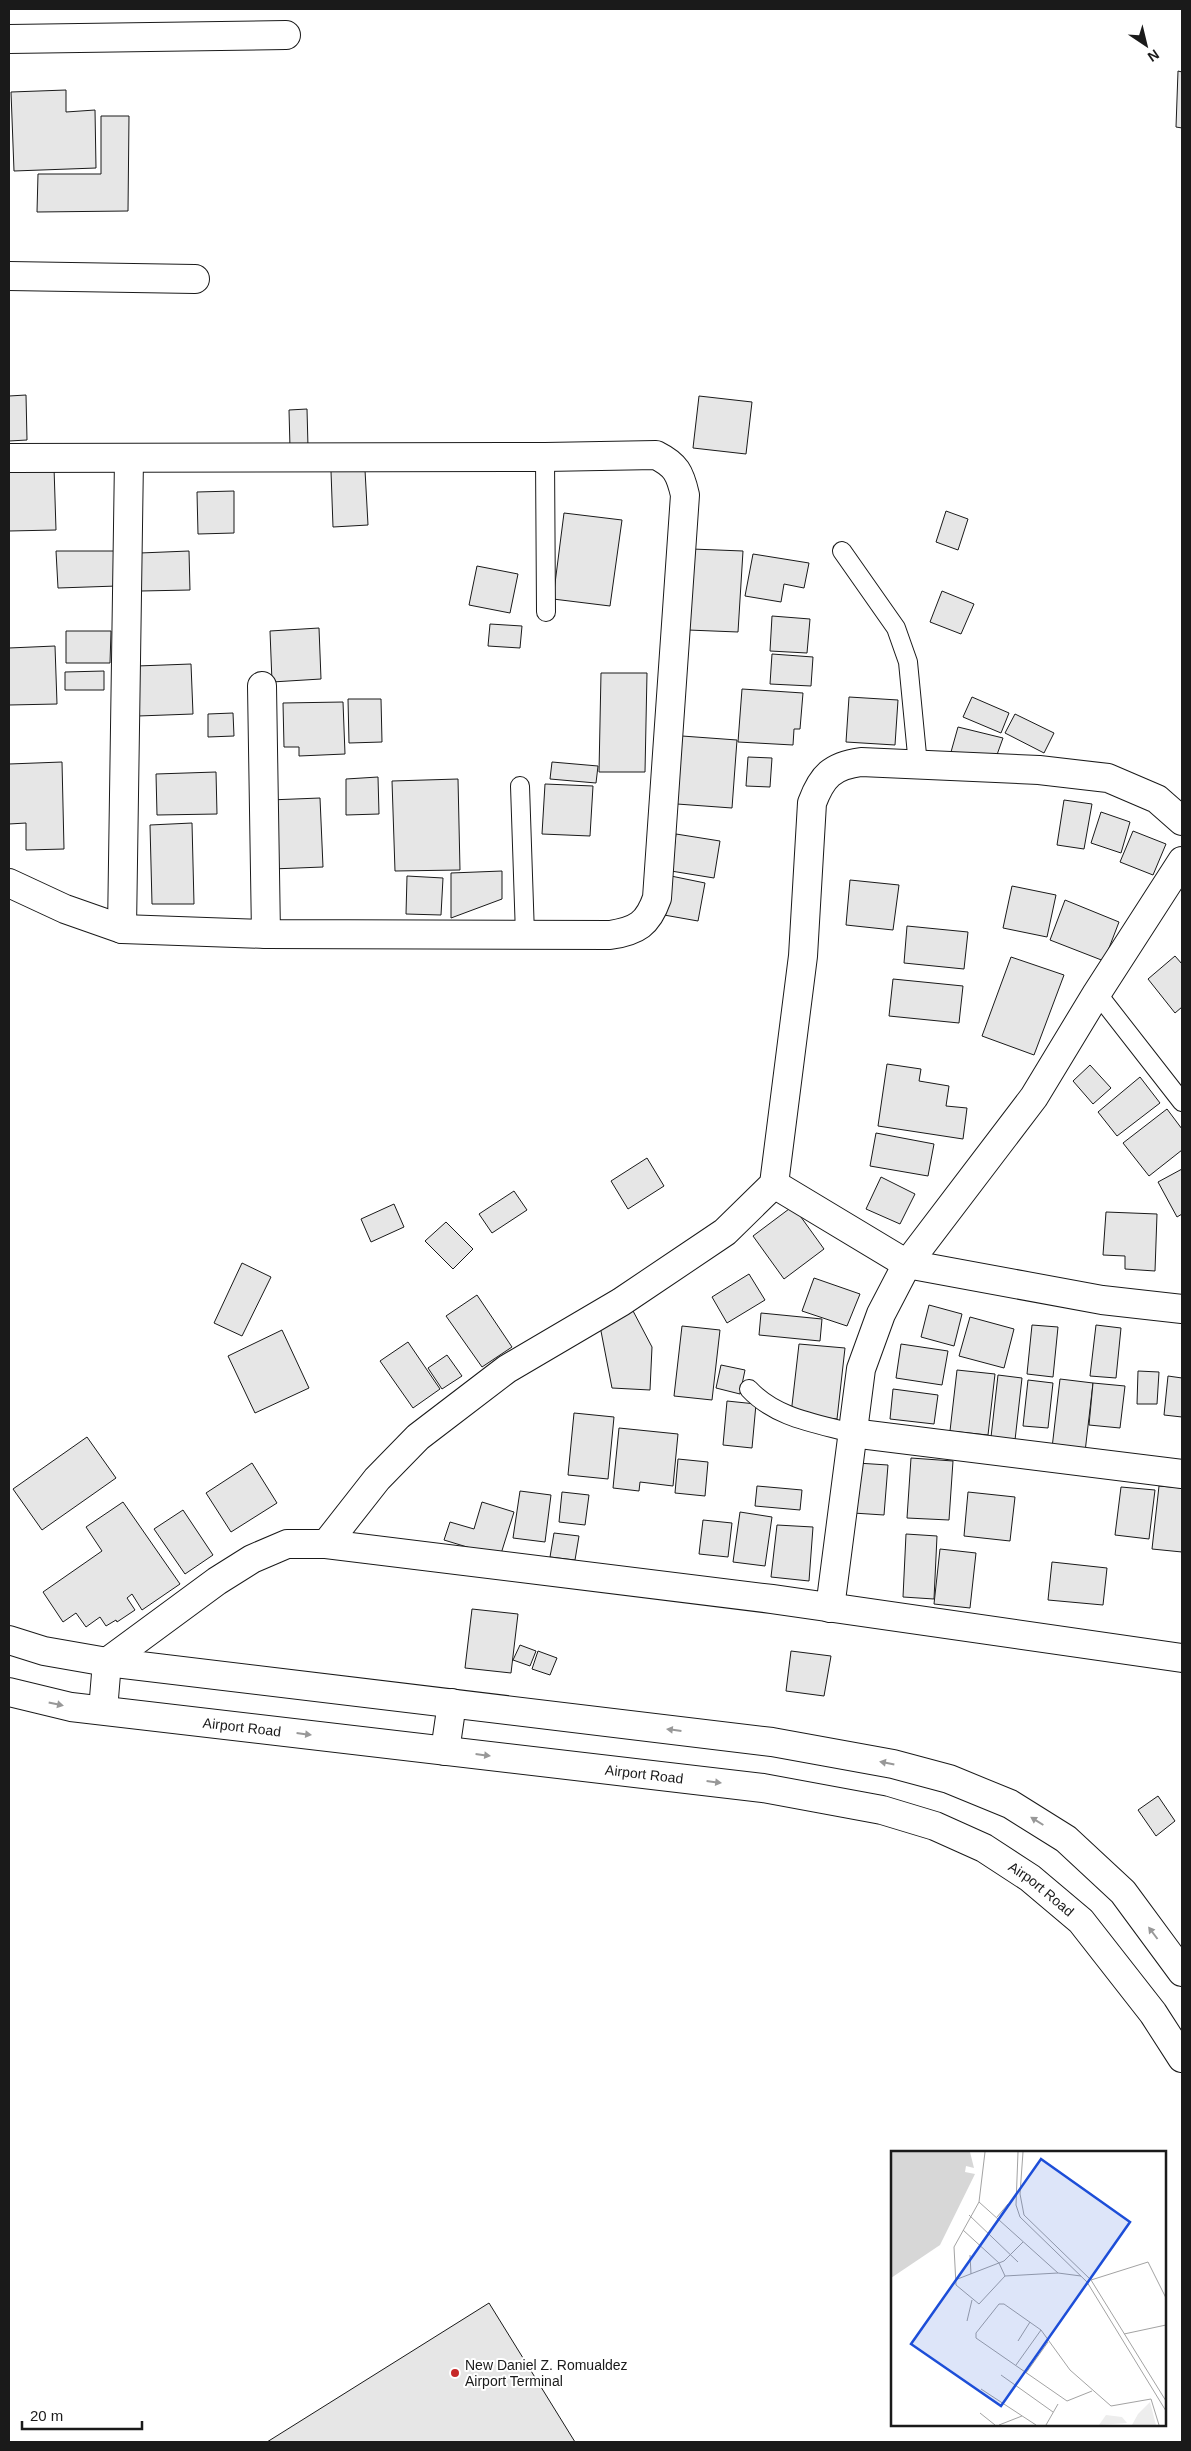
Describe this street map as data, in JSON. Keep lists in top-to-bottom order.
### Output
{
  "streets": {
    "street": ["Airport Road"]
  },
  "places": ["New Daniel Z. Romualdez Airport Terminal"],
  "scale_bar": "20 m",
  "north": "bottom right"
}
